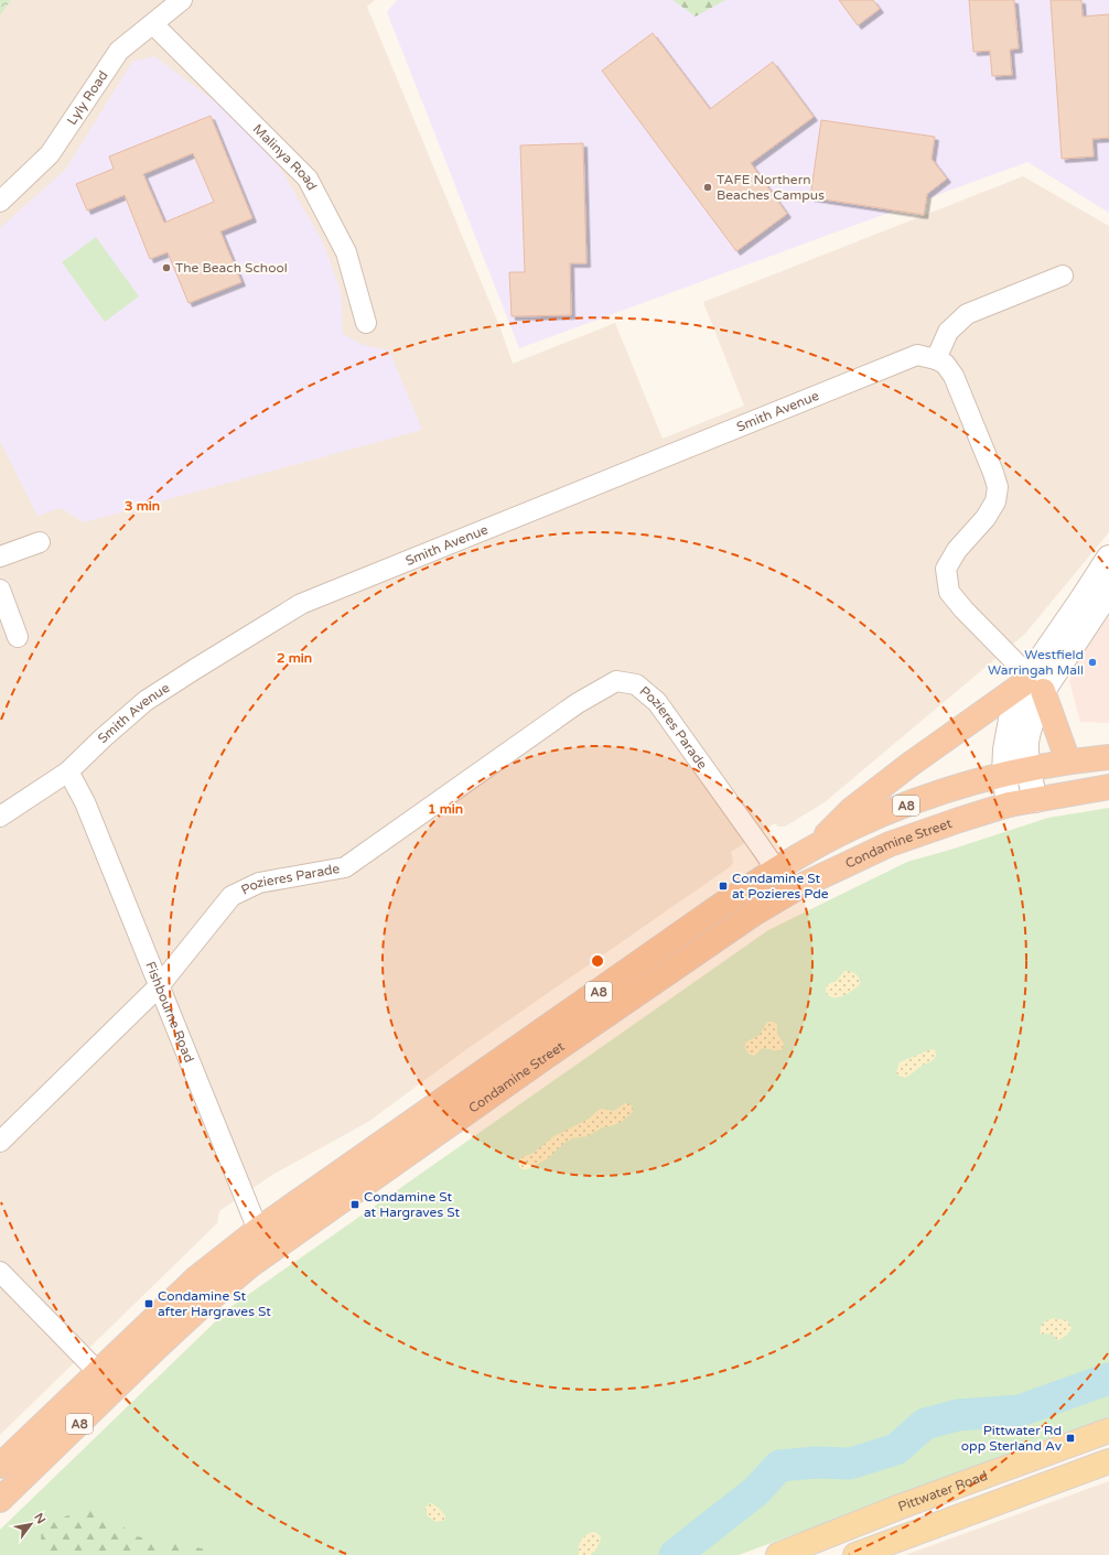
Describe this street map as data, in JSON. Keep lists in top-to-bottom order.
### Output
{
  "streets": {
    "highway": ["A8", "Condamine Street", "Fishbourne Road"],
    "main road": ["Pittwater Road"],
    "street": [
      "Lyly Road",
      "Malinya Road",
      "Smith Avenue",
      "Pozieres Parade"
    ]
  },
  "crossings": [
    ["Lyly Road", "Malinya Road"],
    ["Smith Avenue", "Fishbourne Road"],
    ["Pozieres Parade", "Condamine Street"],
    ["Pozieres Parade", "Fishbourne Road"],
    ["Condamine Street", "Fishbourne Road"]
  ],
  "places": {
    "other": ["TAFE Northern Beaches Campus", "The Beach School", "Westfield Warringah Mall"],
    "transit": [
      "Condamine St at Pozieres Pde",
      "Condamine St at Hargraves St",
      "Condamine St after Hargraves St",
      "Pittwater Rd opp Sterland Av"
    ]
  },
  "north": "top right",
  "rings": ["3 min", "2 min", "1 min"]
}
